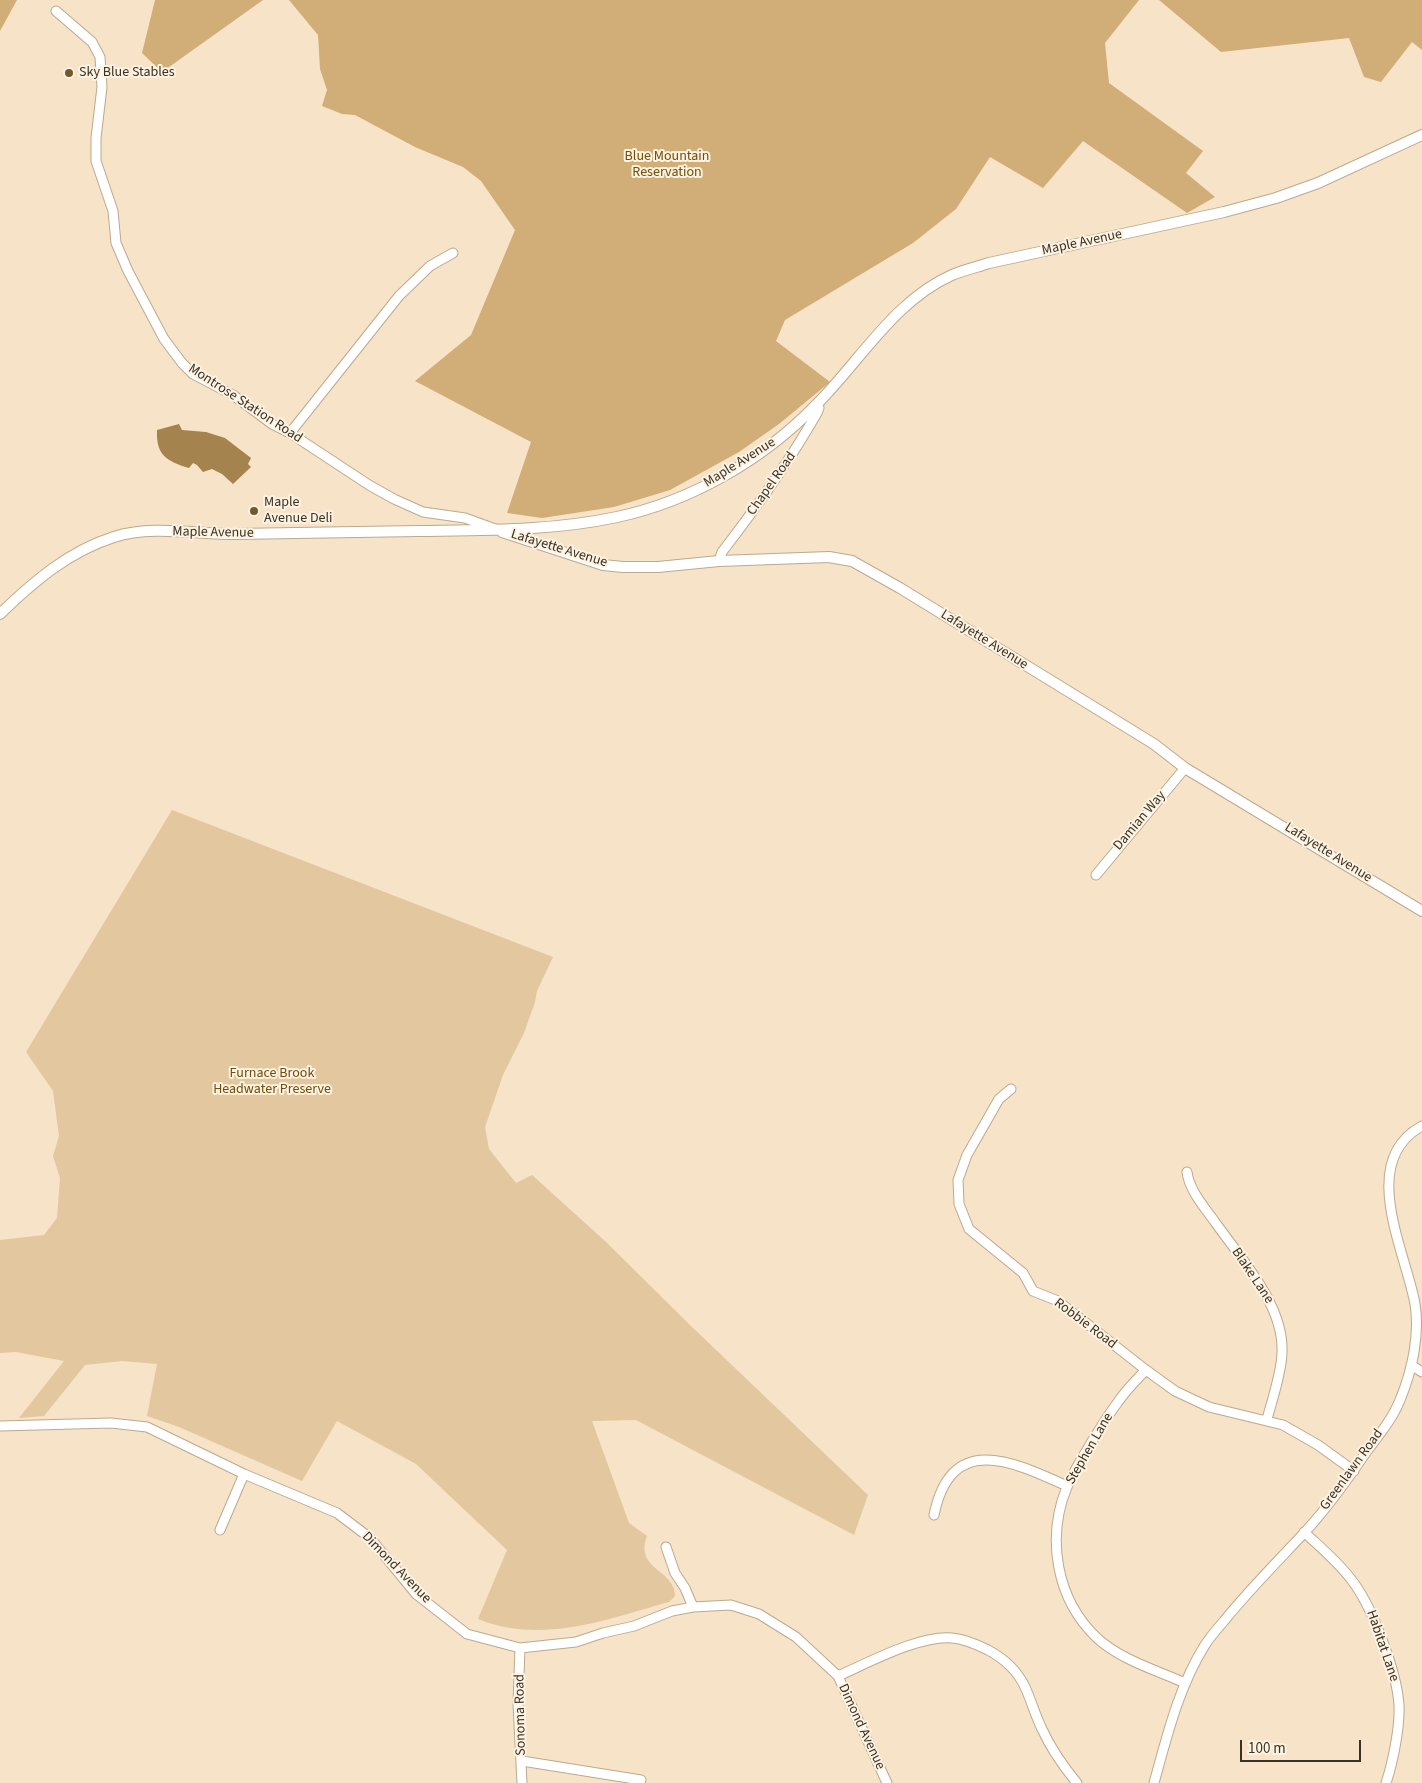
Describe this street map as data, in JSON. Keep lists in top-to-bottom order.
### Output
{
  "streets": {
    "street": [
      "Maple Avenue",
      "Montrose Station Road",
      "Chapel Road",
      "Lafayette Avenue",
      "Damian Way",
      "Blake Lane",
      "Robbie Road",
      "Stephen Lane",
      "Greenlawn Road",
      "Dimond Avenue",
      "Habitat Lane",
      "Sonoma Road"
    ]
  },
  "crossings": [
    ["Maple Avenue", "Montrose Station Road"],
    ["Maple Avenue", "Chapel Road"],
    ["Maple Avenue", "Lafayette Avenue"],
    ["Montrose Station Road", "Lafayette Avenue"],
    ["Chapel Road", "Lafayette Avenue"],
    ["Lafayette Avenue", "Damian Way"],
    ["Blake Lane", "Robbie Road"],
    ["Robbie Road", "Stephen Lane"],
    ["Robbie Road", "Greenlawn Road"],
    ["Stephen Lane", "Greenlawn Road"],
    ["Greenlawn Road", "Habitat Lane"],
    ["Dimond Avenue", "Sonoma Road"]
  ],
  "parks": ["Blue Mountain Reservation", "Furnace Brook Headwater Preserve"],
  "places": ["Sky Blue Stables", "Maple Avenue Deli"],
  "scale_bar": "100 m"
}
